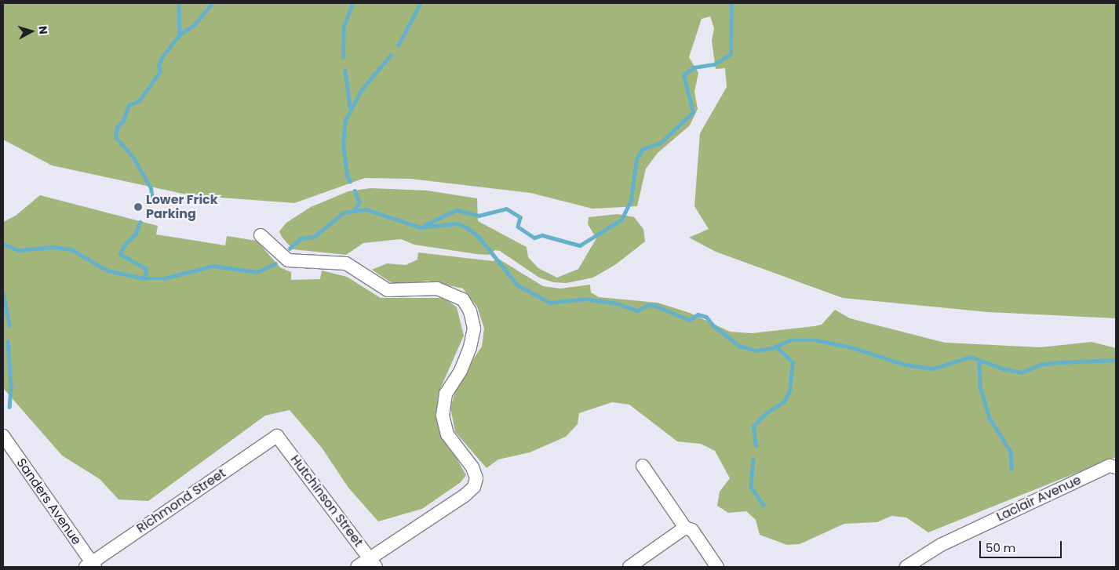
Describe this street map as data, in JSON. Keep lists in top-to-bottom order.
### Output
{
  "streets": {
    "street": [
      "Laclair Avenue",
      "Richmond Street",
      "Hutchinson Street",
      "Sanders Avenue"
    ]
  },
  "crossings": [
    ["Richmond Street", "Hutchinson Street"],
    ["Richmond Street", "Sanders Avenue"]
  ],
  "places": ["Lower Frick Parking"],
  "scale_bar": "50 m",
  "north": "right"
}
